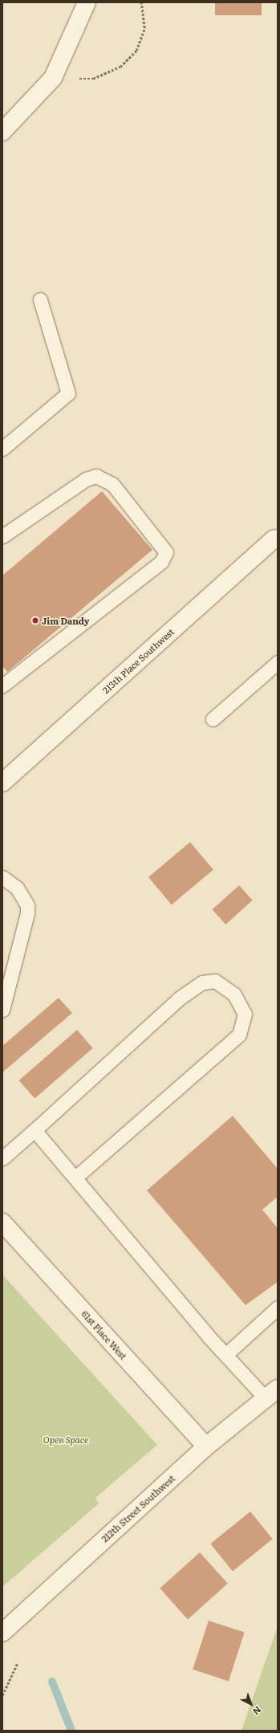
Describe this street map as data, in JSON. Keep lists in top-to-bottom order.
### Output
{
  "streets": {
    "street": ["213th Place Southwest", "61st Place West", "212th Street Southwest"]
  },
  "crossings": [
    ["61st Place West", "212th Street Southwest"]
  ],
  "parks": ["Open Space"],
  "places": ["Jim Dandy"],
  "north": "bottom right"
}
